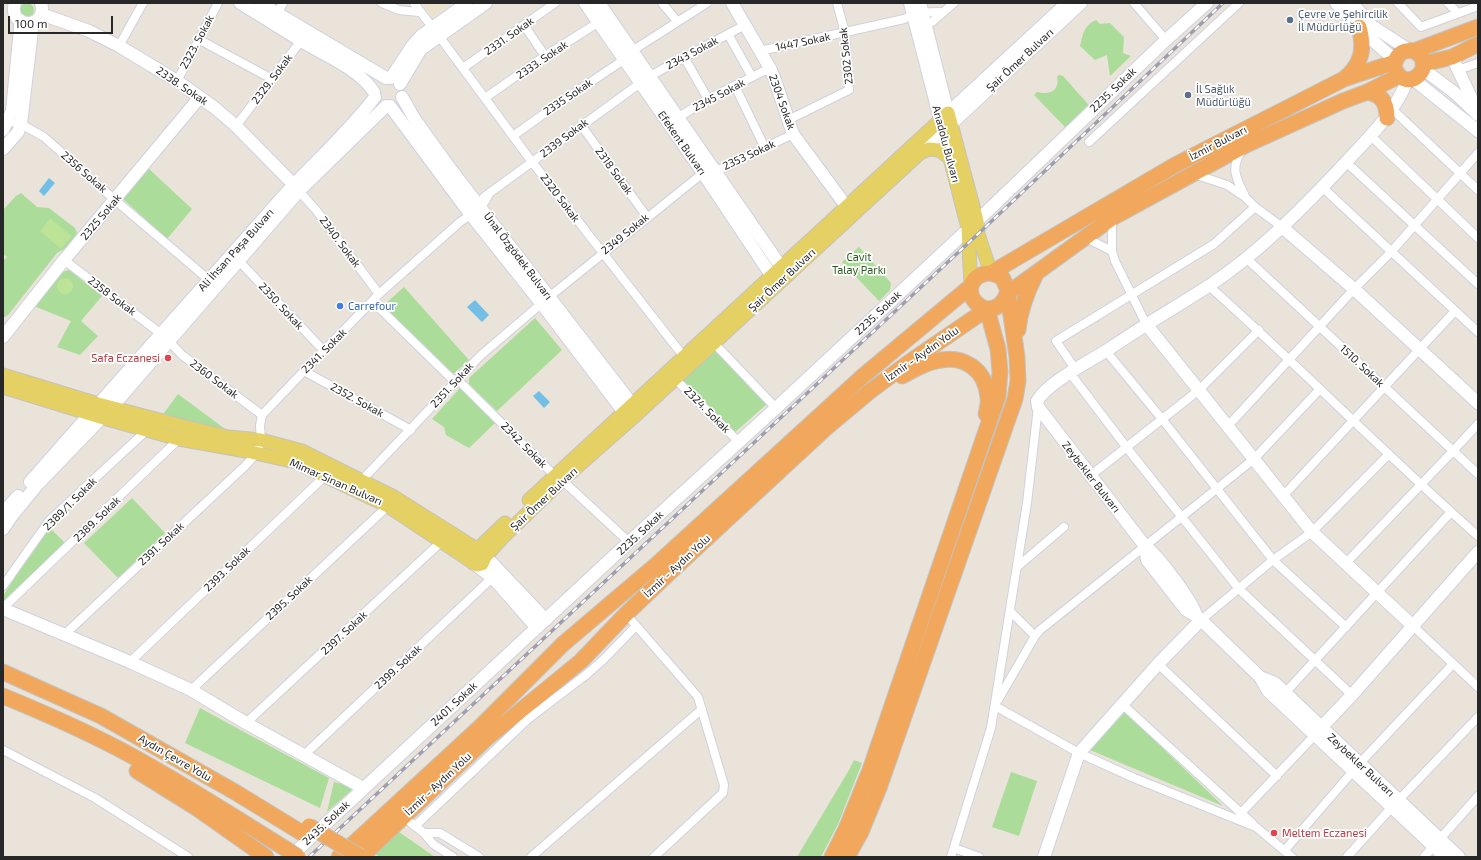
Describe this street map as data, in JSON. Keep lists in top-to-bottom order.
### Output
{
  "streets": {
    "highway": ["İzmir Bulvarı", "İzmir - Aydın Yolu", "Aydın Çevre Yolu"],
    "main road": ["Şair Ömer Bulvarı", "Anadolu Bulvarı", "Mimar Sinan Bulvarı"],
    "street": [
      "2331. Sokak",
      "2323. Sokak",
      "1447 Sokak",
      "2343 Sokak",
      "2302 Sokak",
      "2333. Sokak",
      "2329. Sokak",
      "2338. Sokak",
      "2235. Sokak",
      "2345 Sokak",
      "2335 Sokak",
      "2304 Sokak",
      "2339 Sokak",
      "Efekent Bulvarı",
      "2353 Sokak",
      "2318 Sokak",
      "2356 Sokak",
      "2320 Sokak",
      "2325 Sokak",
      "2349 Sokak",
      "2340. Sokak",
      "Ali İhsan Paşa Bulvarı",
      "Ünal Özgödek Bulvarı",
      "2358 Sokak",
      "2350. Sokak",
      "2341. Sokak",
      "1510. Sokak",
      "2360 Sokak",
      "2351. Sokak",
      "2352. Sokak",
      "2324. Sokak",
      "2342. Sokak",
      "Zeybekler Bulvarı",
      "2389/1. Sokak",
      "2389. Sokak",
      "2391. Sokak",
      "2393. Sokak",
      "2395. Sokak",
      "2397. Sokak",
      "2399. Sokak",
      "2401. Sokak",
      "2435. Sokak"
    ]
  },
  "crossings": [
    ["2331. Sokak", "2320 Sokak"],
    ["2323. Sokak", "2338. Sokak"],
    ["1447 Sokak", "2302 Sokak"],
    ["1447 Sokak", "2304 Sokak"],
    ["1447 Sokak", "Anadolu Bulvarı"],
    ["2343 Sokak", "2304 Sokak"],
    ["2343 Sokak", "2339 Sokak"],
    ["2343 Sokak", "Efekent Bulvarı"],
    ["2302 Sokak", "2304 Sokak"],
    ["2333. Sokak", "Efekent Bulvarı"],
    ["2333. Sokak", "2320 Sokak"],
    ["Şair Ömer Bulvarı", "2304 Sokak"],
    ["Şair Ömer Bulvarı", "Efekent Bulvarı"],
    ["Şair Ömer Bulvarı", "Anadolu Bulvarı"],
    ["Şair Ömer Bulvarı", "2320 Sokak"],
    ["Şair Ömer Bulvarı", "Ünal Özgödek Bulvarı"],
    ["Şair Ömer Bulvarı", "2324. Sokak"],
    ["Şair Ömer Bulvarı", "2342. Sokak"],
    ["Şair Ömer Bulvarı", "Mimar Sinan Bulvarı"],
    ["2329. Sokak", "2338. Sokak"],
    ["2338. Sokak", "2325 Sokak"],
    ["2338. Sokak", "2340. Sokak"],
    ["2338. Sokak", "Ali İhsan Paşa Bulvarı"],
    ["2235. Sokak", "Anadolu Bulvarı"],
    ["2235. Sokak", "2324. Sokak"],
    ["2235. Sokak", "2342. Sokak"],
    ["2235. Sokak", "Mimar Sinan Bulvarı"],
    ["2235. Sokak", "2401. Sokak"],
    ["2345 Sokak", "2304 Sokak"],
    ["2345 Sokak", "Efekent Bulvarı"],
    ["2335 Sokak", "Efekent Bulvarı"],
    ["2335 Sokak", "2320 Sokak"],
    ["2304 Sokak", "2353 Sokak"],
    ["2339 Sokak", "Efekent Bulvarı"],
    ["2339 Sokak", "2318 Sokak"],
    ["2339 Sokak", "2320 Sokak"],
    ["2339 Sokak", "Ünal Özgödek Bulvarı"],
    ["2339 Sokak", "2341. Sokak"],
    ["Efekent Bulvarı", "2353 Sokak"],
    ["Efekent Bulvarı", "2349 Sokak"],
    ["İzmir Bulvarı", "Anadolu Bulvarı"],
    ["İzmir Bulvarı", "İzmir - Aydın Yolu"],
    ["Anadolu Bulvarı", "İzmir - Aydın Yolu"],
    ["2353 Sokak", "2349 Sokak"],
    ["2318 Sokak", "2349 Sokak"],
    ["2356 Sokak", "2325 Sokak"],
    ["2356 Sokak", "Ali İhsan Paşa Bulvarı"],
    ["2320 Sokak", "2349 Sokak"],
    ["2325 Sokak", "2358 Sokak"],
    ["2349 Sokak", "Ünal Özgödek Bulvarı"],
    ["2349 Sokak", "2351. Sokak"],
    ["2340. Sokak", "Ali İhsan Paşa Bulvarı"],
    ["2340. Sokak", "2341. Sokak"],
    ["Ali İhsan Paşa Bulvarı", "Ünal Özgödek Bulvarı"],
    ["Ali İhsan Paşa Bulvarı", "2358 Sokak"],
    ["Ali İhsan Paşa Bulvarı", "2350. Sokak"],
    ["Ali İhsan Paşa Bulvarı", "2360 Sokak"],
    ["Ali İhsan Paşa Bulvarı", "Mimar Sinan Bulvarı"],
    ["Ünal Özgödek Bulvarı", "2341. Sokak"],
    ["Ünal Özgödek Bulvarı", "2351. Sokak"],
    ["2358 Sokak", "2360 Sokak"],
    ["2350. Sokak", "2341. Sokak"],
    ["2341. Sokak", "2360 Sokak"],
    ["2341. Sokak", "2352. Sokak"],
    ["İzmir - Aydın Yolu", "Aydın Çevre Yolu"],
    ["2351. Sokak", "2352. Sokak"],
    ["2351. Sokak", "2342. Sokak"],
    ["2351. Sokak", "Mimar Sinan Bulvarı"],
    ["Mimar Sinan Bulvarı", "2389/1. Sokak"],
    ["Mimar Sinan Bulvarı", "2389. Sokak"],
    ["Mimar Sinan Bulvarı", "2391. Sokak"],
    ["Mimar Sinan Bulvarı", "2393. Sokak"],
    ["Mimar Sinan Bulvarı", "2395. Sokak"],
    ["Mimar Sinan Bulvarı", "2397. Sokak"],
    ["Mimar Sinan Bulvarı", "2399. Sokak"],
    ["Mimar Sinan Bulvarı", "2401. Sokak"],
    ["2401. Sokak", "2435. Sokak"],
    ["Aydın Çevre Yolu", "2435. Sokak"]
  ],
  "parks": ["Cavit Talay Parkı"],
  "places": [
    "Çevre ve Şehircilik İl Müdürlüğü",
    "İl Sağlık Müdürlüğü",
    "Carrefour",
    "Safa Eczanesi",
    "Meltem Eczanesi"
  ],
  "scale_bar": "100 m"
}
